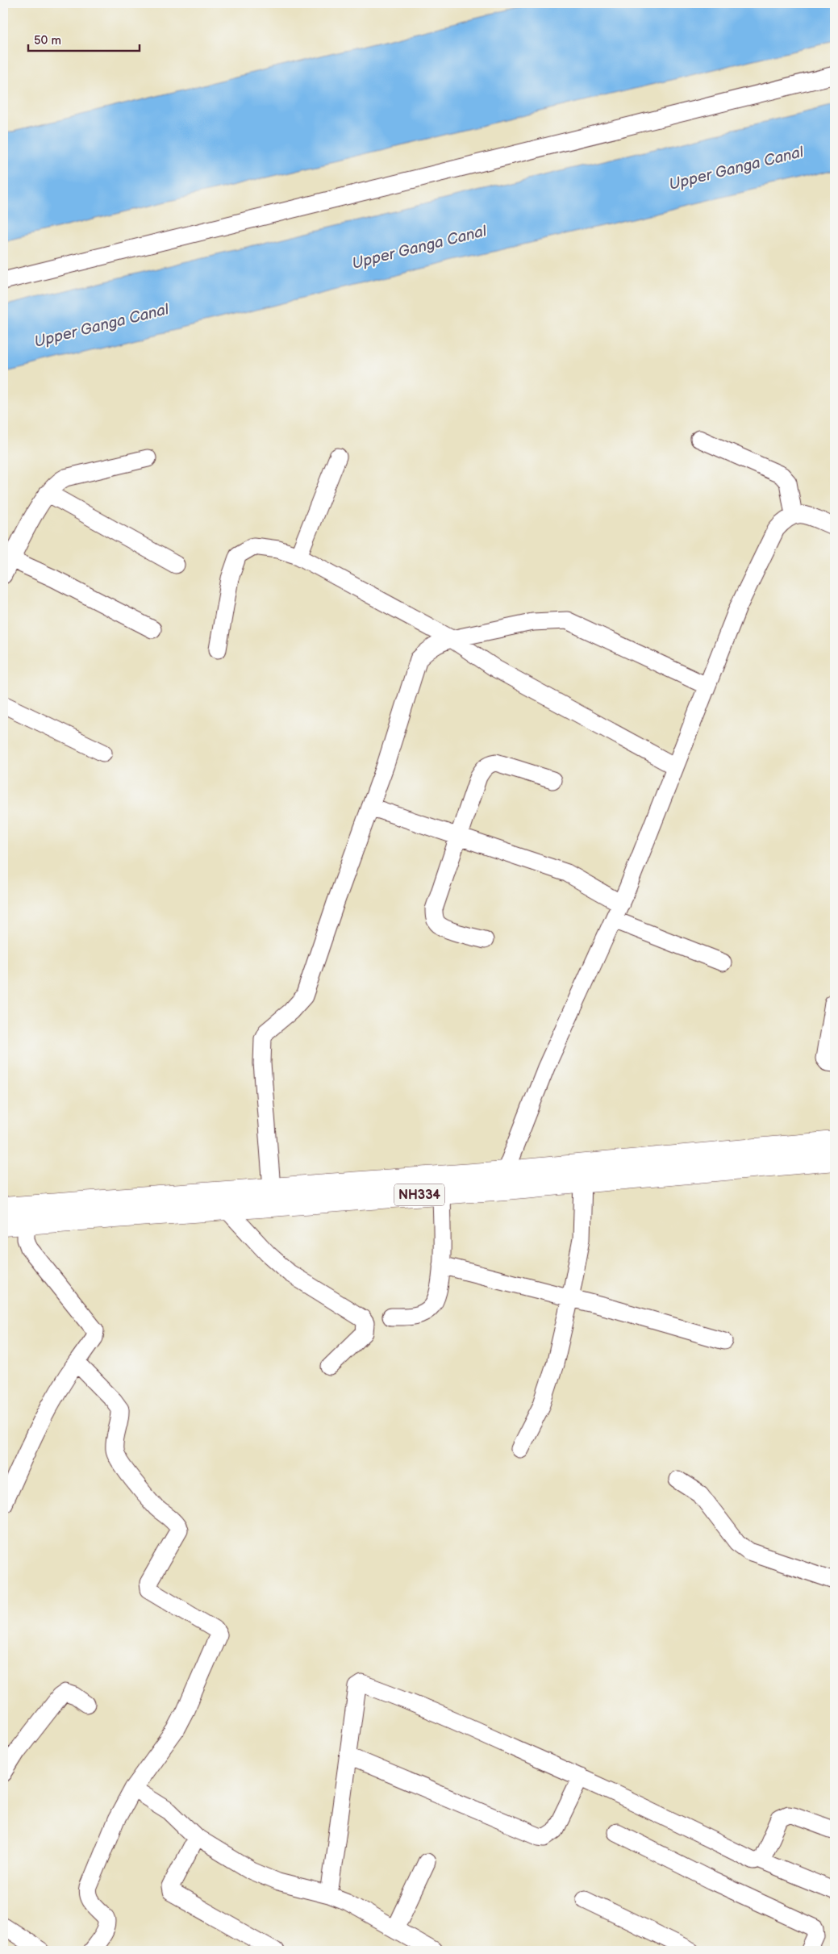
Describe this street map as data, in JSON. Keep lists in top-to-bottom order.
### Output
{
  "streets": {
    "highway": ["NH334"]
  },
  "water": ["Upper Ganga Canal"],
  "scale_bar": "50 m"
}
